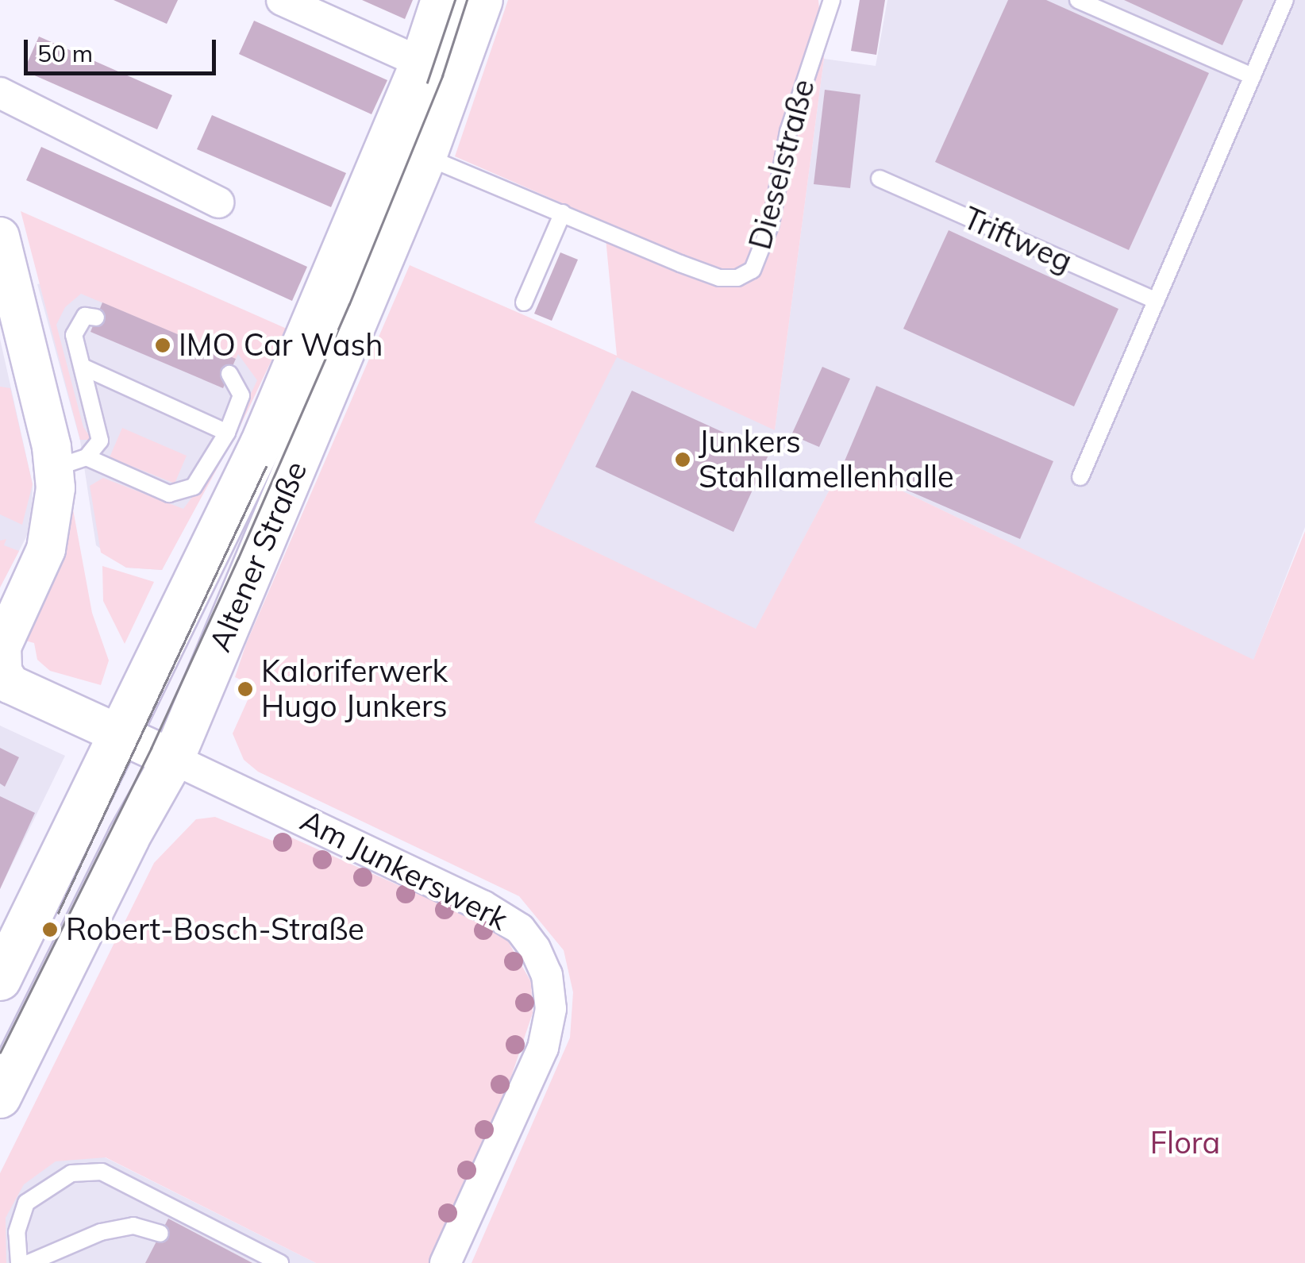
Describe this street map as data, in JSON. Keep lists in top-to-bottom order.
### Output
{
  "streets": {
    "main road": ["Altener Straße"],
    "street": ["Am Junkerswerk"],
    "lane": ["Dieselstraße", "Triftweg"]
  },
  "crossings": [
    ["Dieselstraße", "Altener Straße"],
    ["Altener Straße", "Am Junkerswerk"]
  ],
  "parks": ["Flora"],
  "places": [
    "IMO Car Wash",
    "Junkers Stahllamellenhalle",
    "Kaloriferwerk Hugo Junkers",
    "Robert-Bosch-Straße"
  ],
  "scale_bar": "50 m"
}
